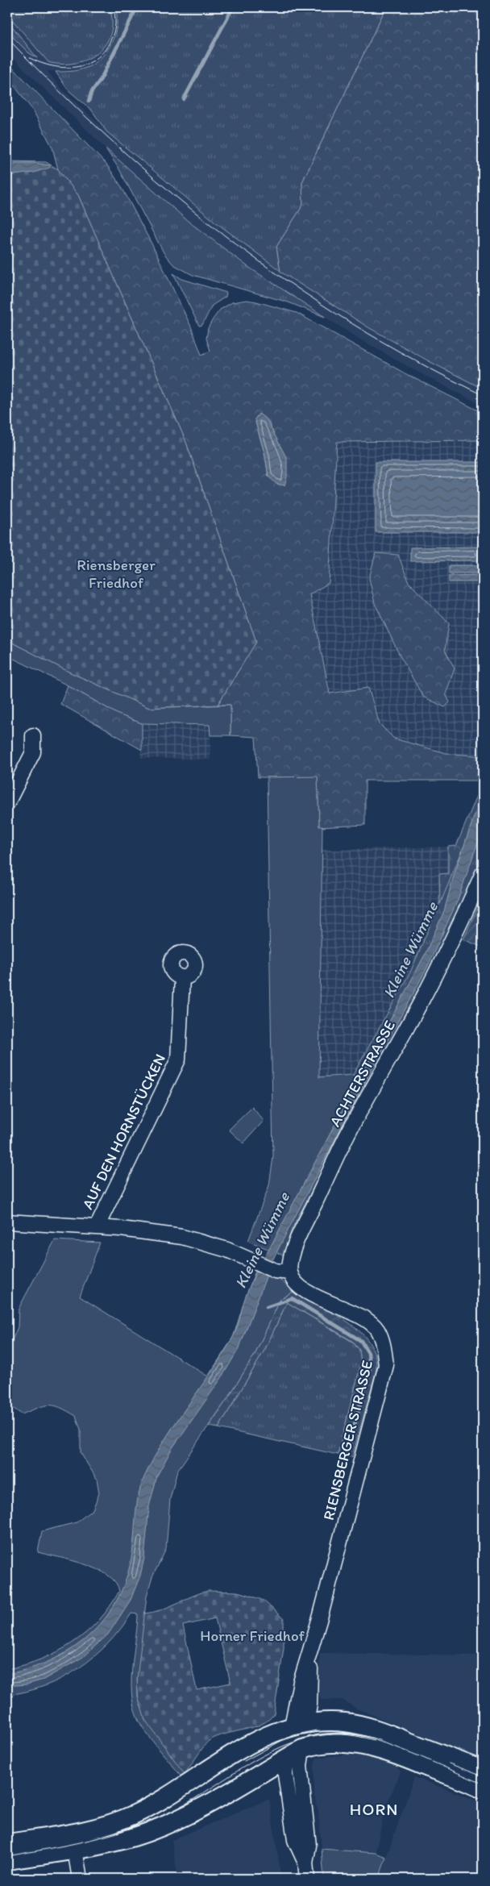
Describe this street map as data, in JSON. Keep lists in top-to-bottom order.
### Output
{
  "streets": {
    "street": ["ACHTERSTRASSE", "AUF DEN HORNSTÜCKEN", "RIENSBERGER STRASSE"]
  },
  "crossings": [
    ["ACHTERSTRASSE", "RIENSBERGER STRASSE"]
  ],
  "districts": ["HORN"],
  "water": ["Kleine Wümme"],
  "parks": ["Riensberger Friedhof", "Horner Friedhof"]
}
